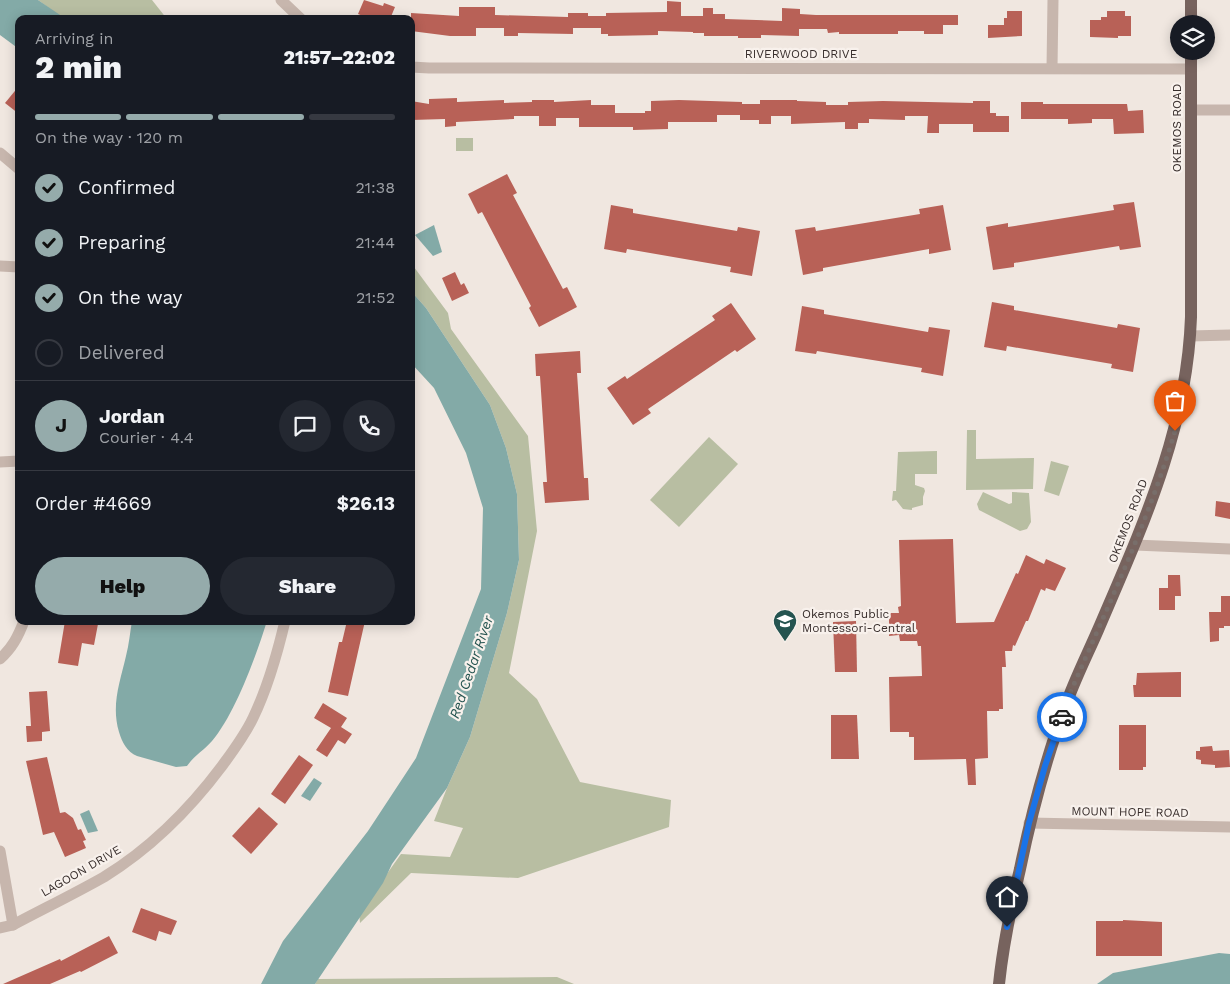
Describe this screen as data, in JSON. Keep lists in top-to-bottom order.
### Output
{
  "streets": {
    "main road": ["OKEMOS ROAD"],
    "street": ["RIVERWOOD DRIVE", "MOUNT HOPE ROAD", "LAGOON DRIVE"]
  },
  "crossings": [
    ["RIVERWOOD DRIVE", "OKEMOS ROAD"],
    ["OKEMOS ROAD", "MOUNT HOPE ROAD"]
  ],
  "water": ["Red Cedar River"],
  "places": {
    "school or university": ["Okemos Public Montessori-Central"]
  },
  "page": {
    "heading": ["2 min", "Arriving in", "21:57–22:02"],
    "panel": [
      "Jordan",
      "Courier · 4.4",
      "Order #4669",
      "$26.13"
    ],
    "bar": "On the way · 120 m",
    "list": [
      ["Confirmed", "21:38"],
      ["Preparing", "21:44"],
      ["On the way", "21:52"],
      "Delivered"
    ],
    "round": "J",
    "buttons": ["Help", "Share"]
  }
}
